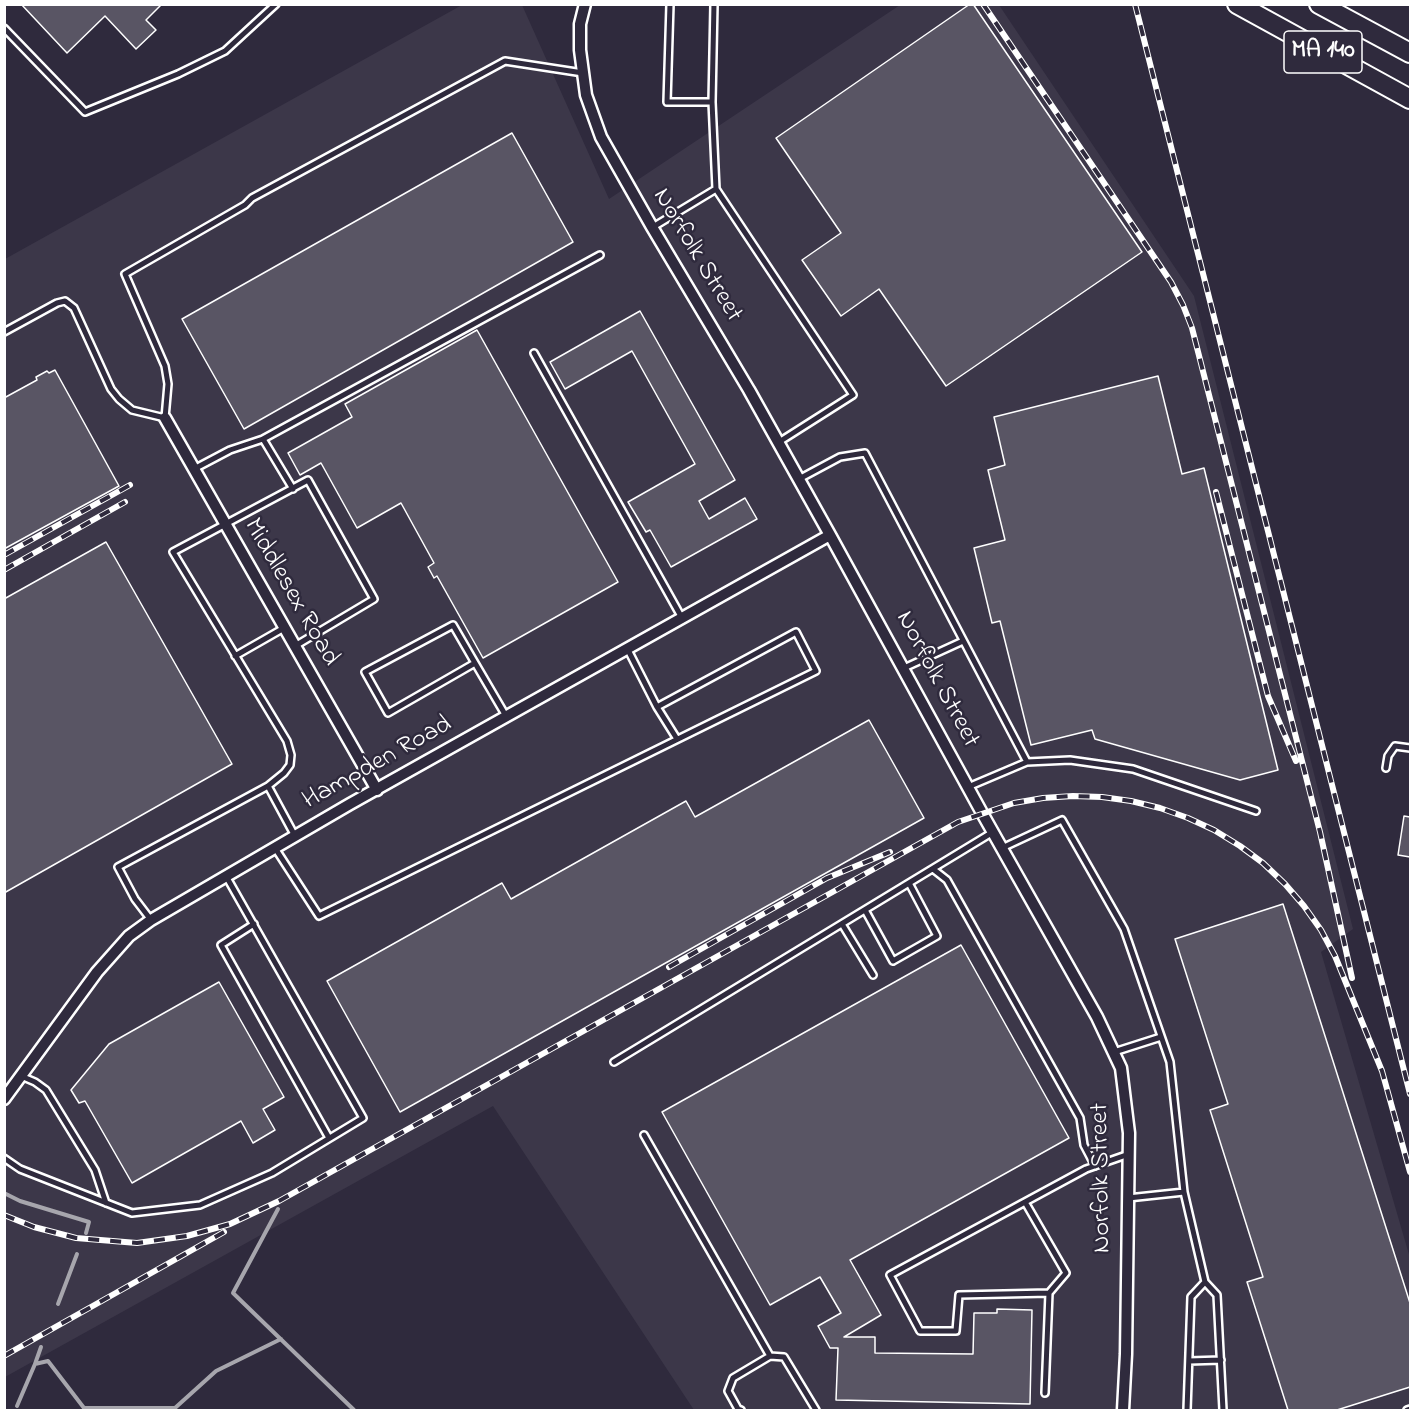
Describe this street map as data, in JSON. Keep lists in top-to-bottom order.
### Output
{
  "streets": {
    "highway": ["MA 140"],
    "street": ["Norfolk Street", "Middlesex Road", "Hampden Road"]
  },
  "crossings": [
    ["Norfolk Street", "Hampden Road"],
    ["Middlesex Road", "Hampden Road"]
  ]
}
